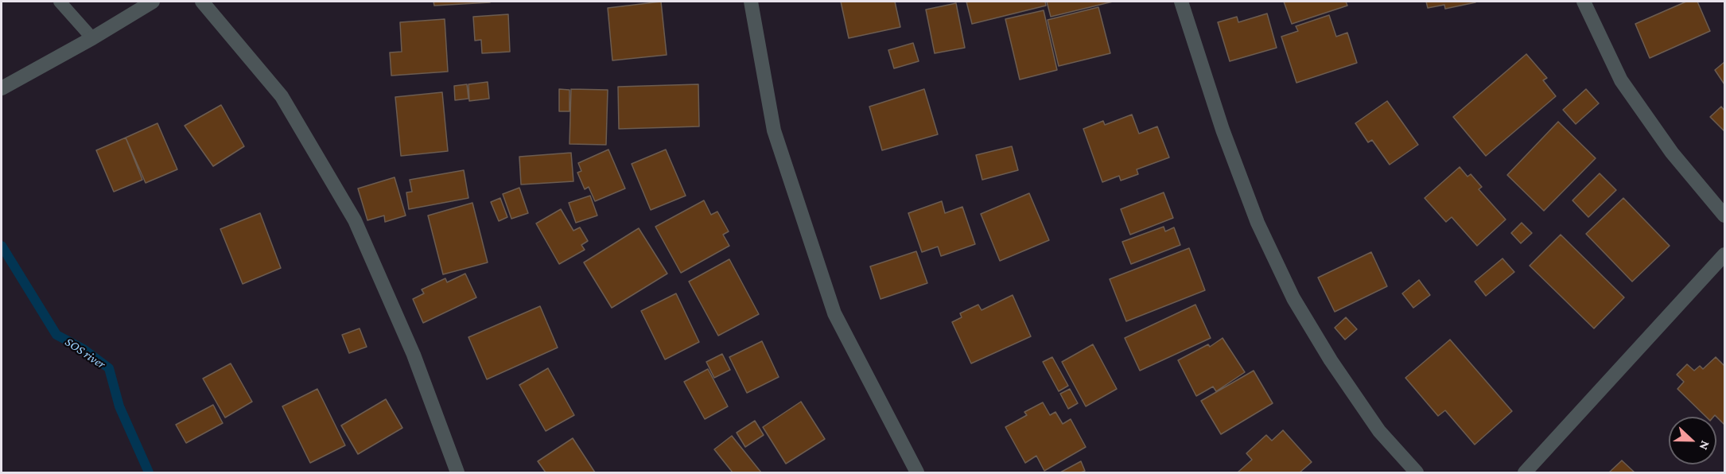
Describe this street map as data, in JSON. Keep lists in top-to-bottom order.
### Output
{
  "water": ["SOS river"],
  "north": "right"
}
